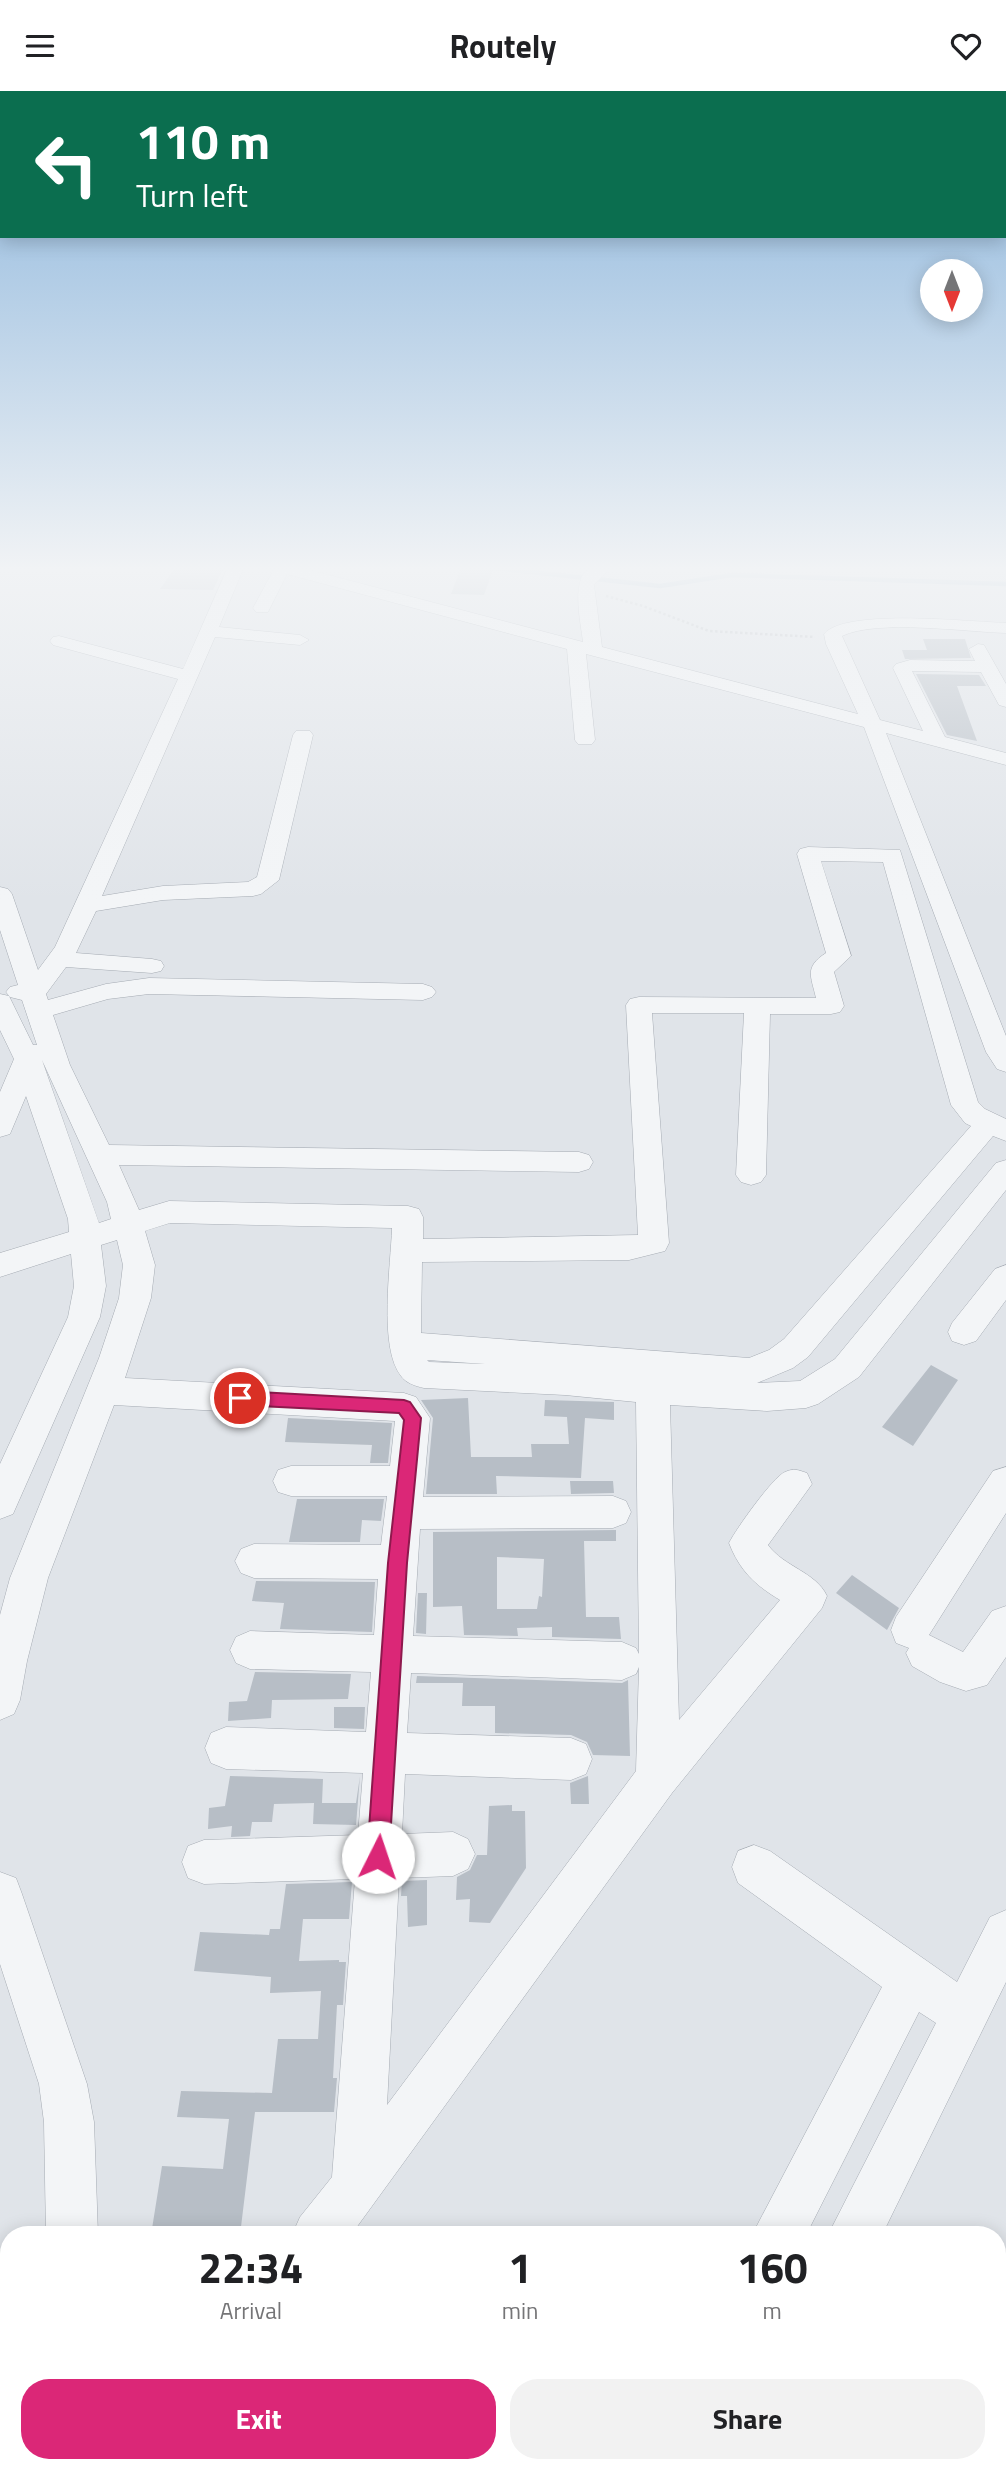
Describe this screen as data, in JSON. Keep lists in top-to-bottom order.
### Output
{
  "north": "bottom",
  "page": {
    "header": "Routely",
    "turn": ["110 m", "Turn left"],
    "eta": [
      "22:34",
      "Arrival",
      "1",
      "min",
      "160",
      "m"
    ],
    "buttons": ["Exit", "Share"]
  }
}
